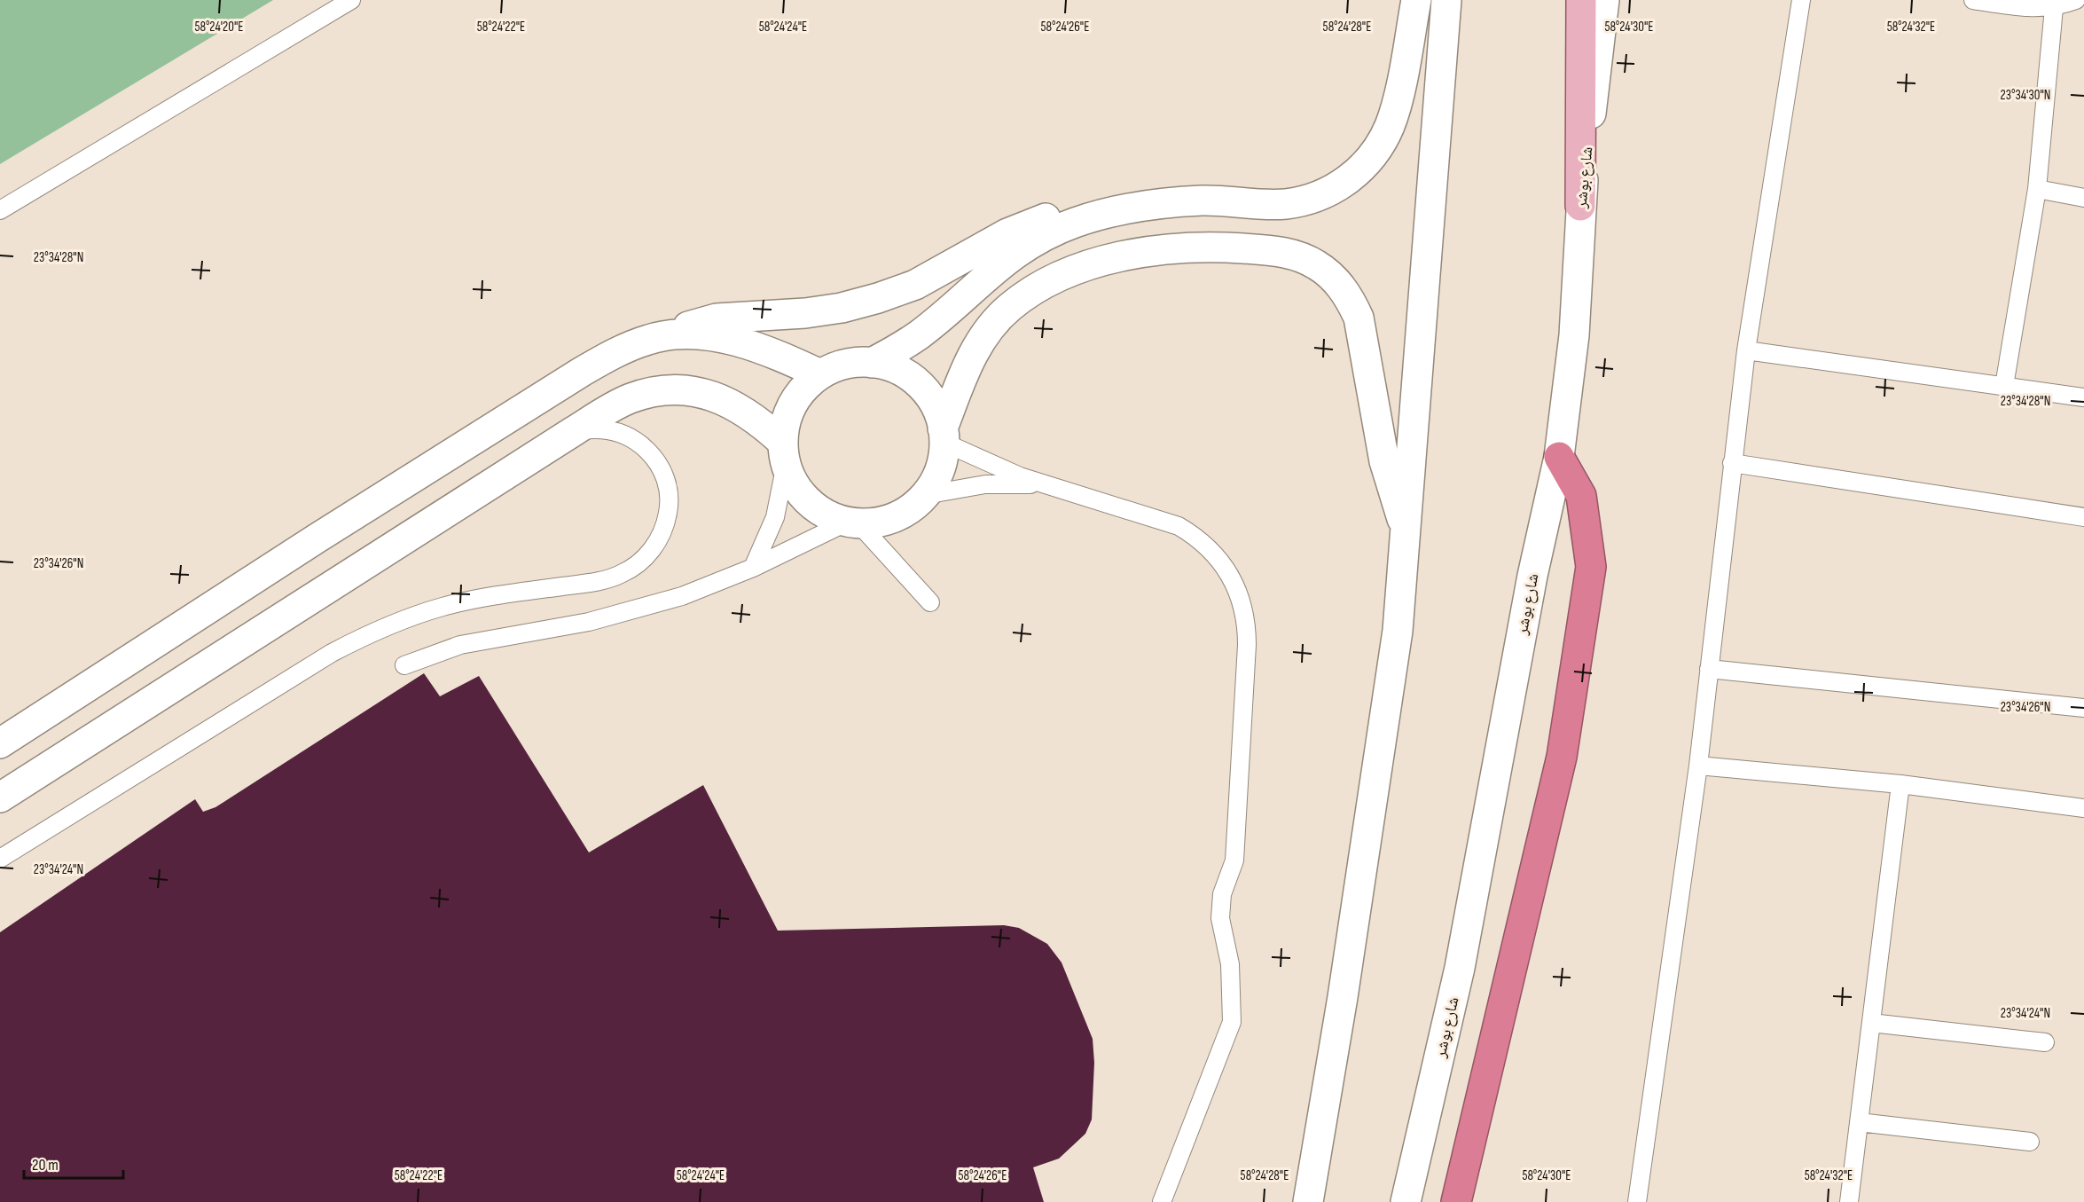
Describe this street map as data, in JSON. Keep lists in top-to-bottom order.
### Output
{
  "streets": {
    "street": ["شارع بوشر"]
  },
  "scale_bar": "20 m",
  "coordinates": [
    "58°24'20\"E",
    "58°24'22\"E",
    "58°24'24\"E",
    "58°24'26\"E",
    "58°24'28\"E",
    "58°24'30\"E",
    "58°24'32\"E",
    "23°34'30\"N",
    "23°34'28\"N",
    "23°34'26\"N",
    "23°34'24\"N"
  ]
}
